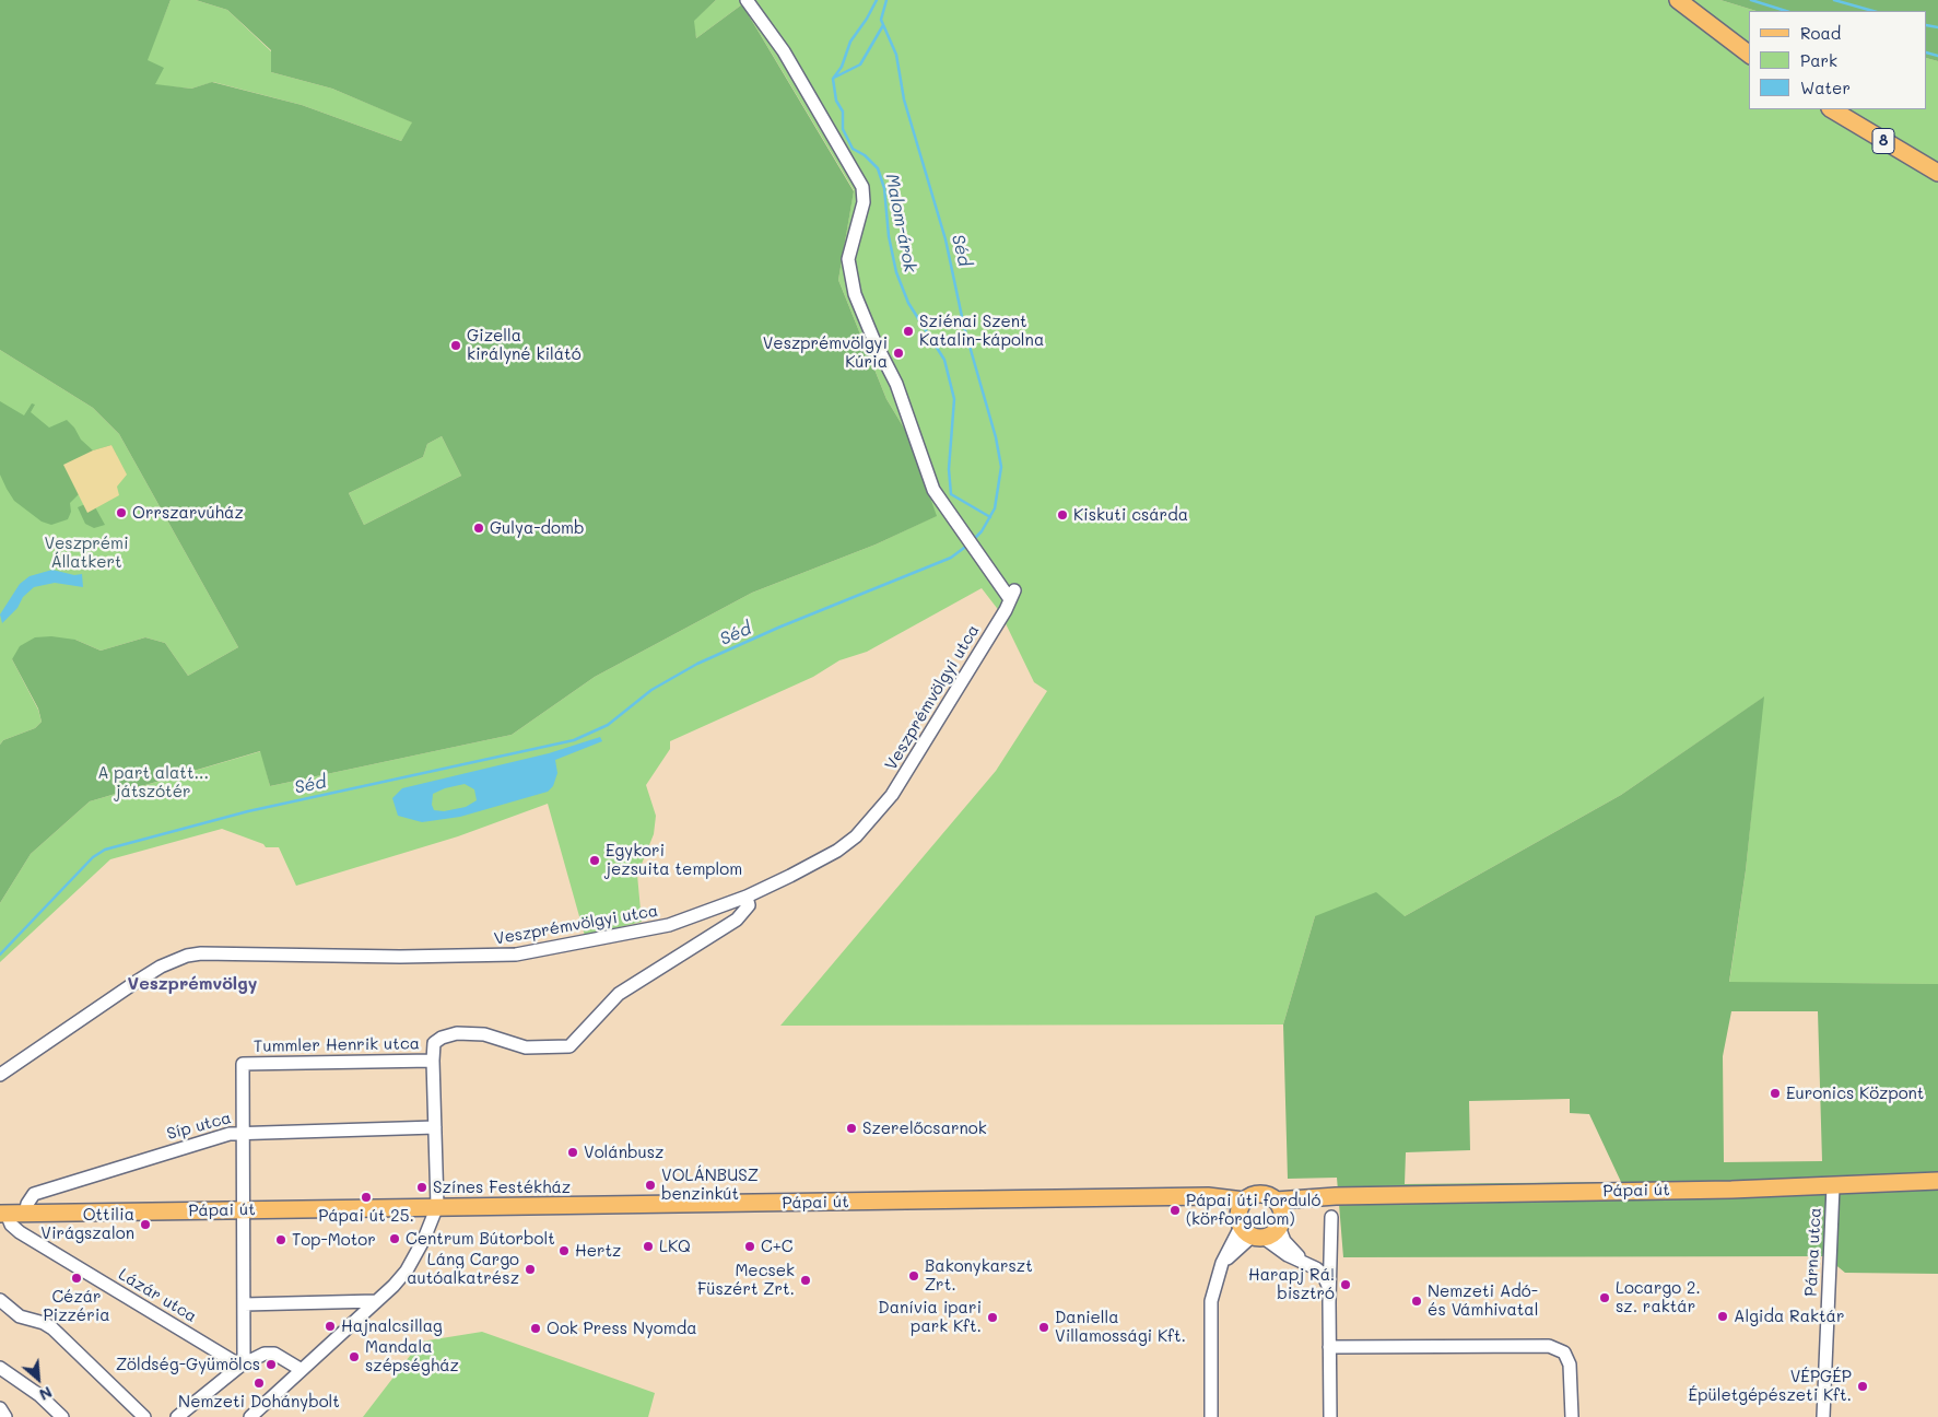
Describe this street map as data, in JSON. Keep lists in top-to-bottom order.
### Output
{
  "streets": {
    "main road": ["8", "Pápai út"],
    "street": [
      "Veszprémvölgyi utca",
      "Tummler Henrik utca",
      "Síp utca",
      "Párna utca",
      "Lázár utca"
    ]
  },
  "crossings": [
    ["Tummler Henrik utca", "Síp utca"],
    ["Síp utca", "Pápai út"],
    ["Pápai út", "Párna utca"],
    ["Pápai út", "Lázár utca"]
  ],
  "districts": ["Veszprémvölgy"],
  "water": ["Malom-árok", "Séd"],
  "parks": ["Veszprémi Állatkert", "A part alatt... játszótér"],
  "places": [
    "Sziénai Szent Katalin-kápolna",
    "Gizella királyné kilátó",
    "Veszprémvölgyi Kúria",
    "Orrszarvúház",
    "Kiskuti csárda",
    "Gulya-domb",
    "Egykori jezsuita templom",
    "Euronics Központ",
    "Szerelőcsarnok",
    "Volánbusz",
    "VOLÁNBUSZ benzinkút",
    "Színes Festékház",
    "Pápai út 25.",
    "Pápai úti forduló (körforgalom)",
    "Ottilia Virágszalon",
    "Centrum Bútorbolt",
    "Top-Motor",
    "LKQ",
    "C+C",
    "Hertz",
    "Láng Cargo autóalkatrész",
    "Bakonykarszt Zrt.",
    "Cézár Pizzéria",
    "Mecsek Füszért Zrt.",
    "Harapj Rá! bisztró",
    "Locargo 2. sz. raktár",
    "Nemzeti Adó- és Vámhivatal",
    "Algida Raktár",
    "Danívia ipari park Kft.",
    "Hajnalcsillag",
    "Daniella Villamossági Kft.",
    "Ook Press Nyomda",
    "Mandala szépségház",
    "Zöldség-Gyümölcs",
    "Nemzeti Dohánybolt",
    "VÉPGÉP Épületgépészeti Kft."
  ],
  "legend": ["Road", "Park", "Water"],
  "north": "bottom right"
}
